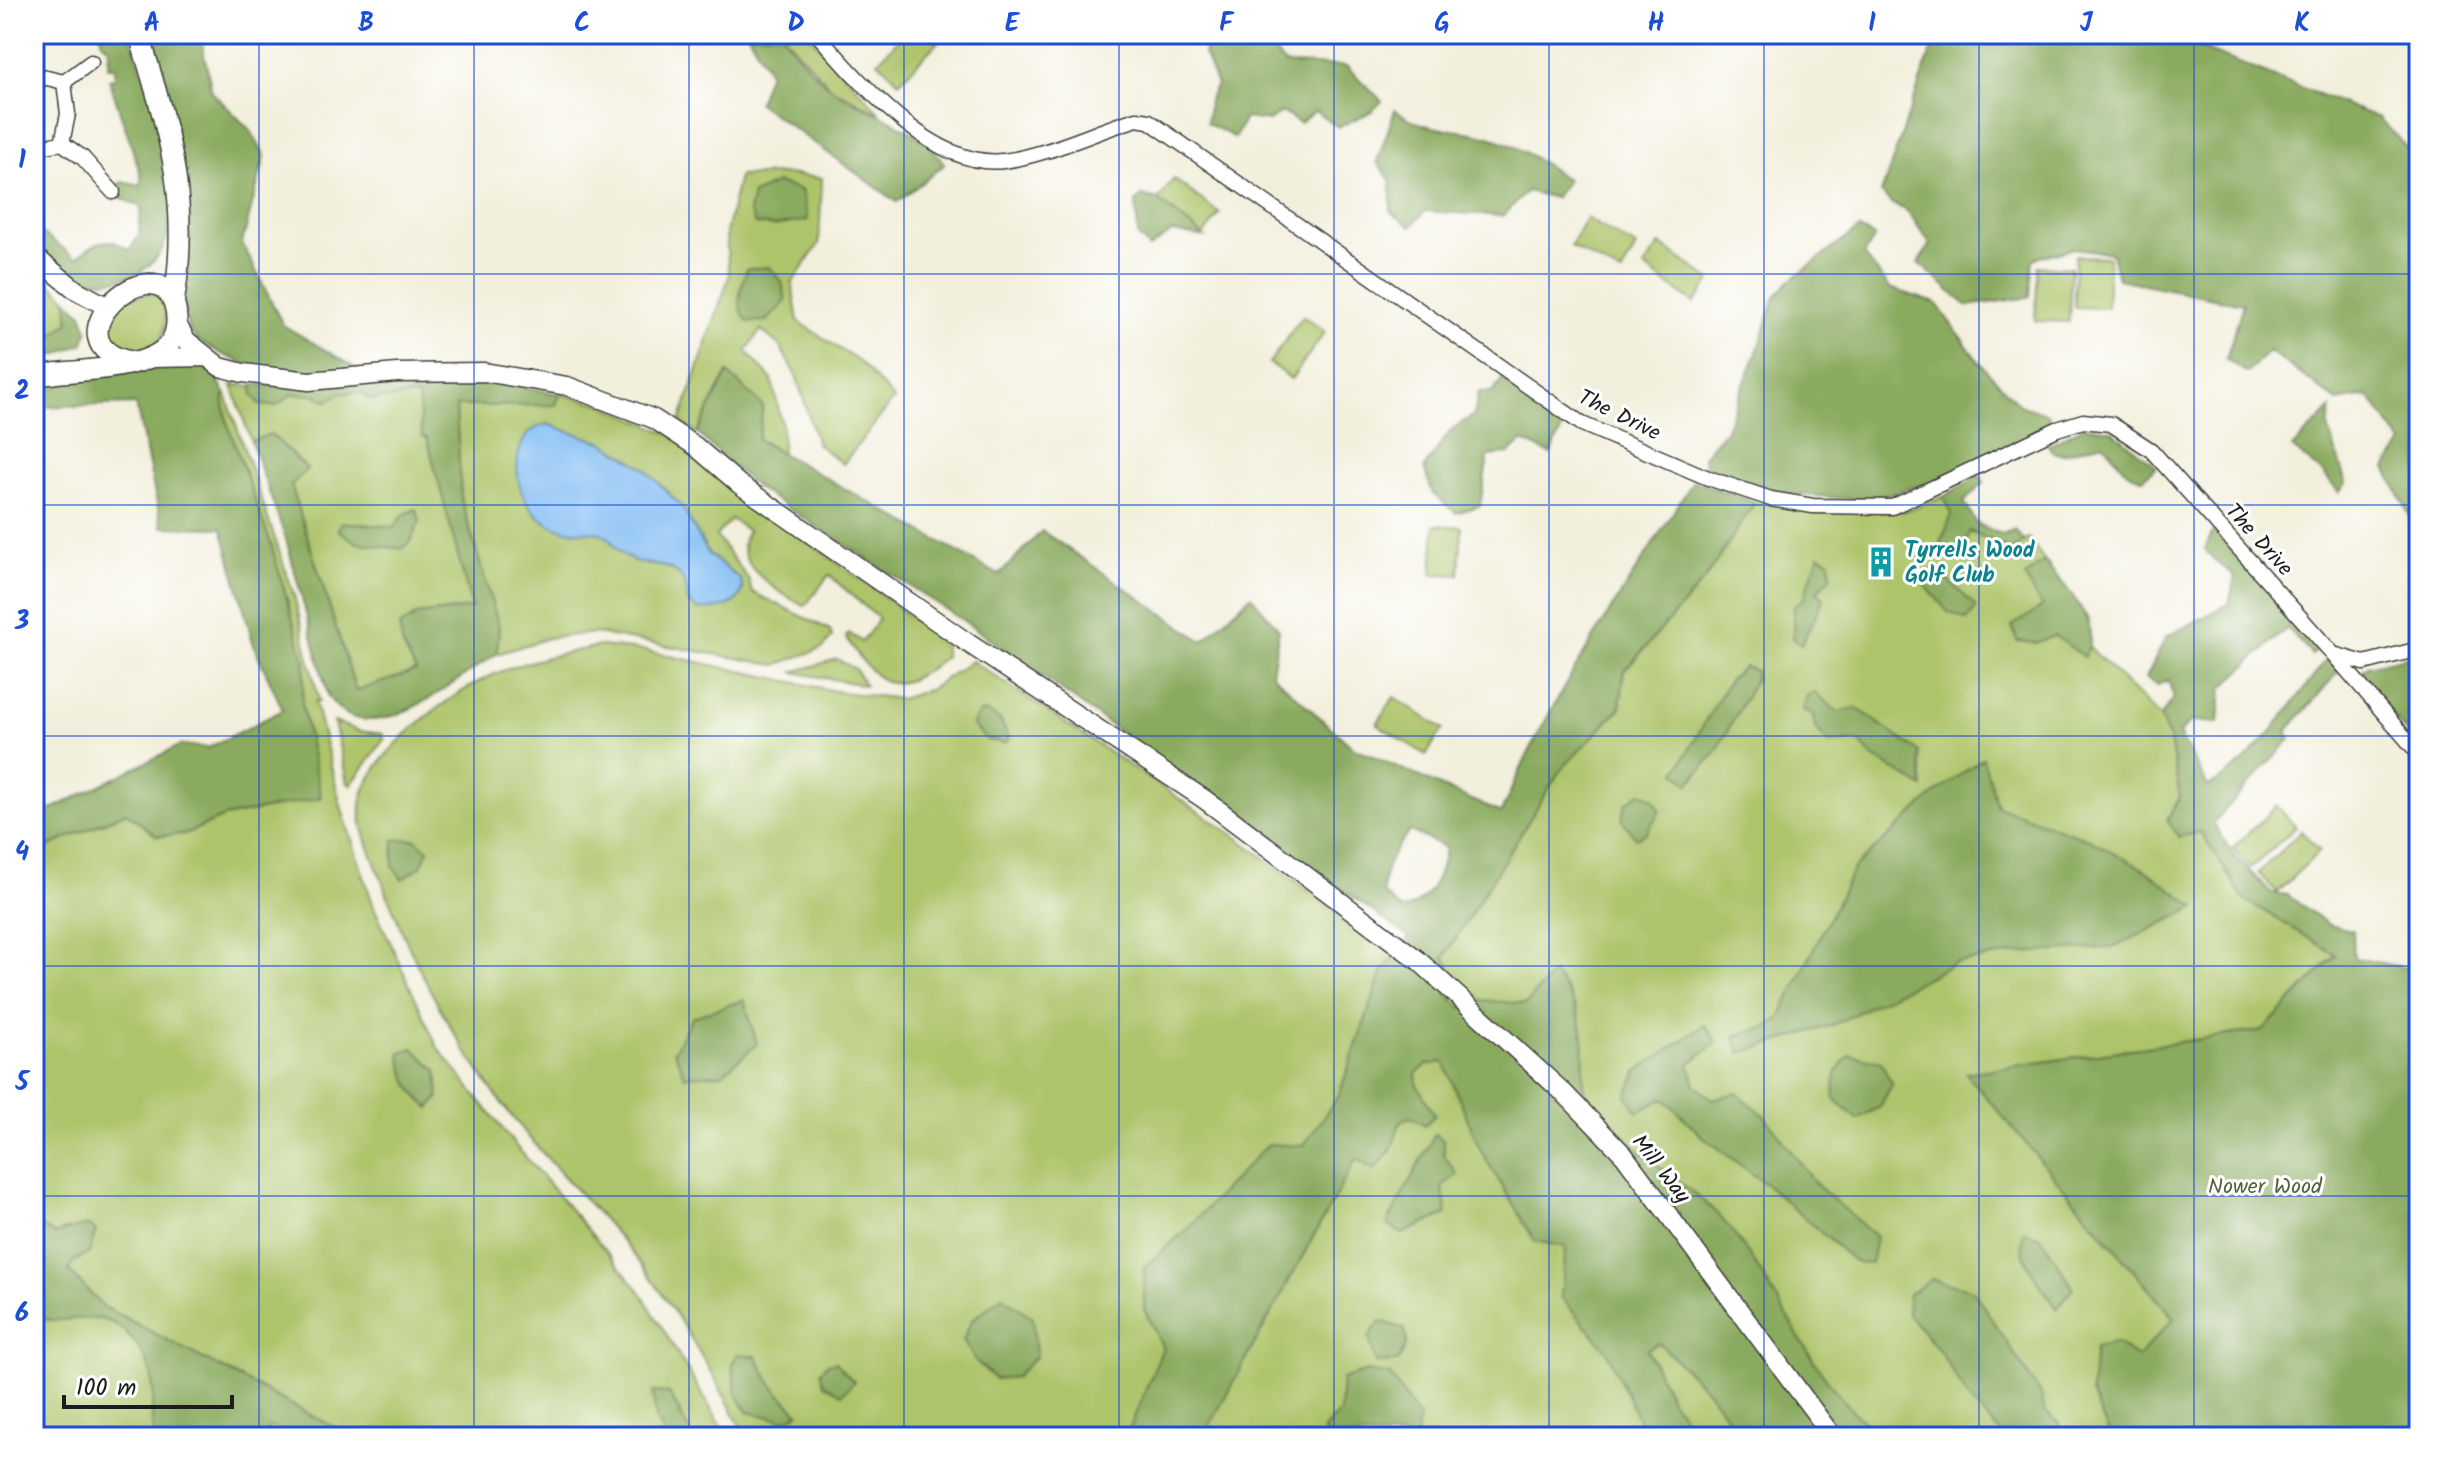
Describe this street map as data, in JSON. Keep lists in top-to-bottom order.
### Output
{
  "streets": {
    "main road": ["Mill Way"],
    "street": ["The Drive"]
  },
  "parks": ["Nower Wood"],
  "places": {
    "building": ["Tyrrells Wood Golf Club"]
  },
  "scale_bar": "100 m",
  "grid": {
    "columns": [
      "A",
      "B",
      "C",
      "D",
      "E",
      "F",
      "G",
      "H",
      "I",
      "J",
      "K"
    ],
    "rows": [
      "1",
      "2",
      "3",
      "4",
      "5",
      "6"
    ]
  }
}
